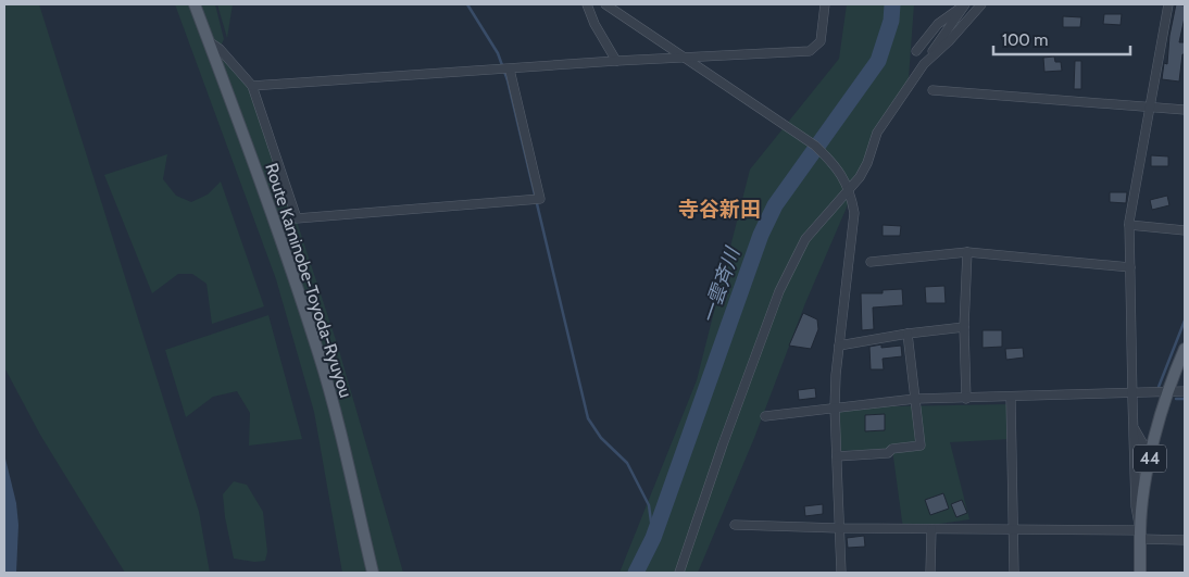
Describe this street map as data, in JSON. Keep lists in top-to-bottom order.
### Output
{
  "streets": {
    "main road": ["Route Kaminobe-Toyoda-Ryuyou", "44"]
  },
  "districts": ["寺谷新田"],
  "water": ["一雲斉川"],
  "scale_bar": "100 m"
}
